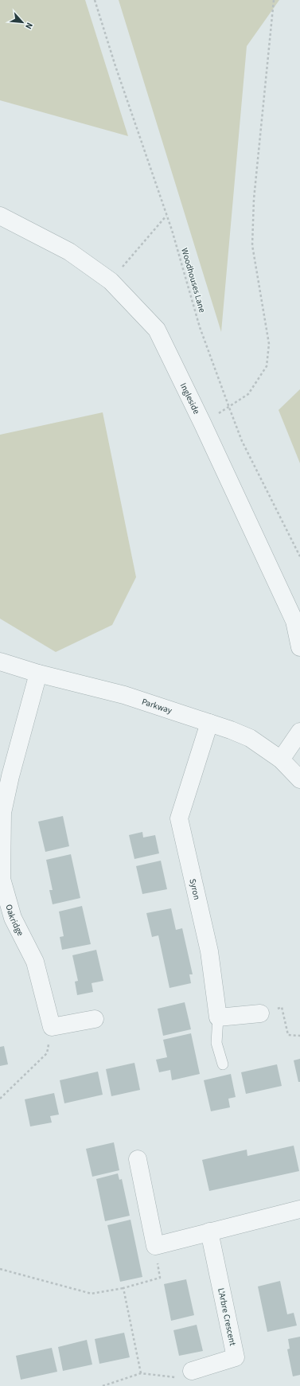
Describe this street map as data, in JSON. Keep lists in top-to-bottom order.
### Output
{
  "streets": {
    "street": [
      "Ingleside",
      "Parkway",
      "Syron",
      "Oakridge",
      "L'Arbre Crescent"
    ],
    "path": ["Woodhouses Lane"]
  },
  "crossings": [
    ["Parkway", "Syron"],
    ["Parkway", "Oakridge"]
  ],
  "north": "bottom right"
}
